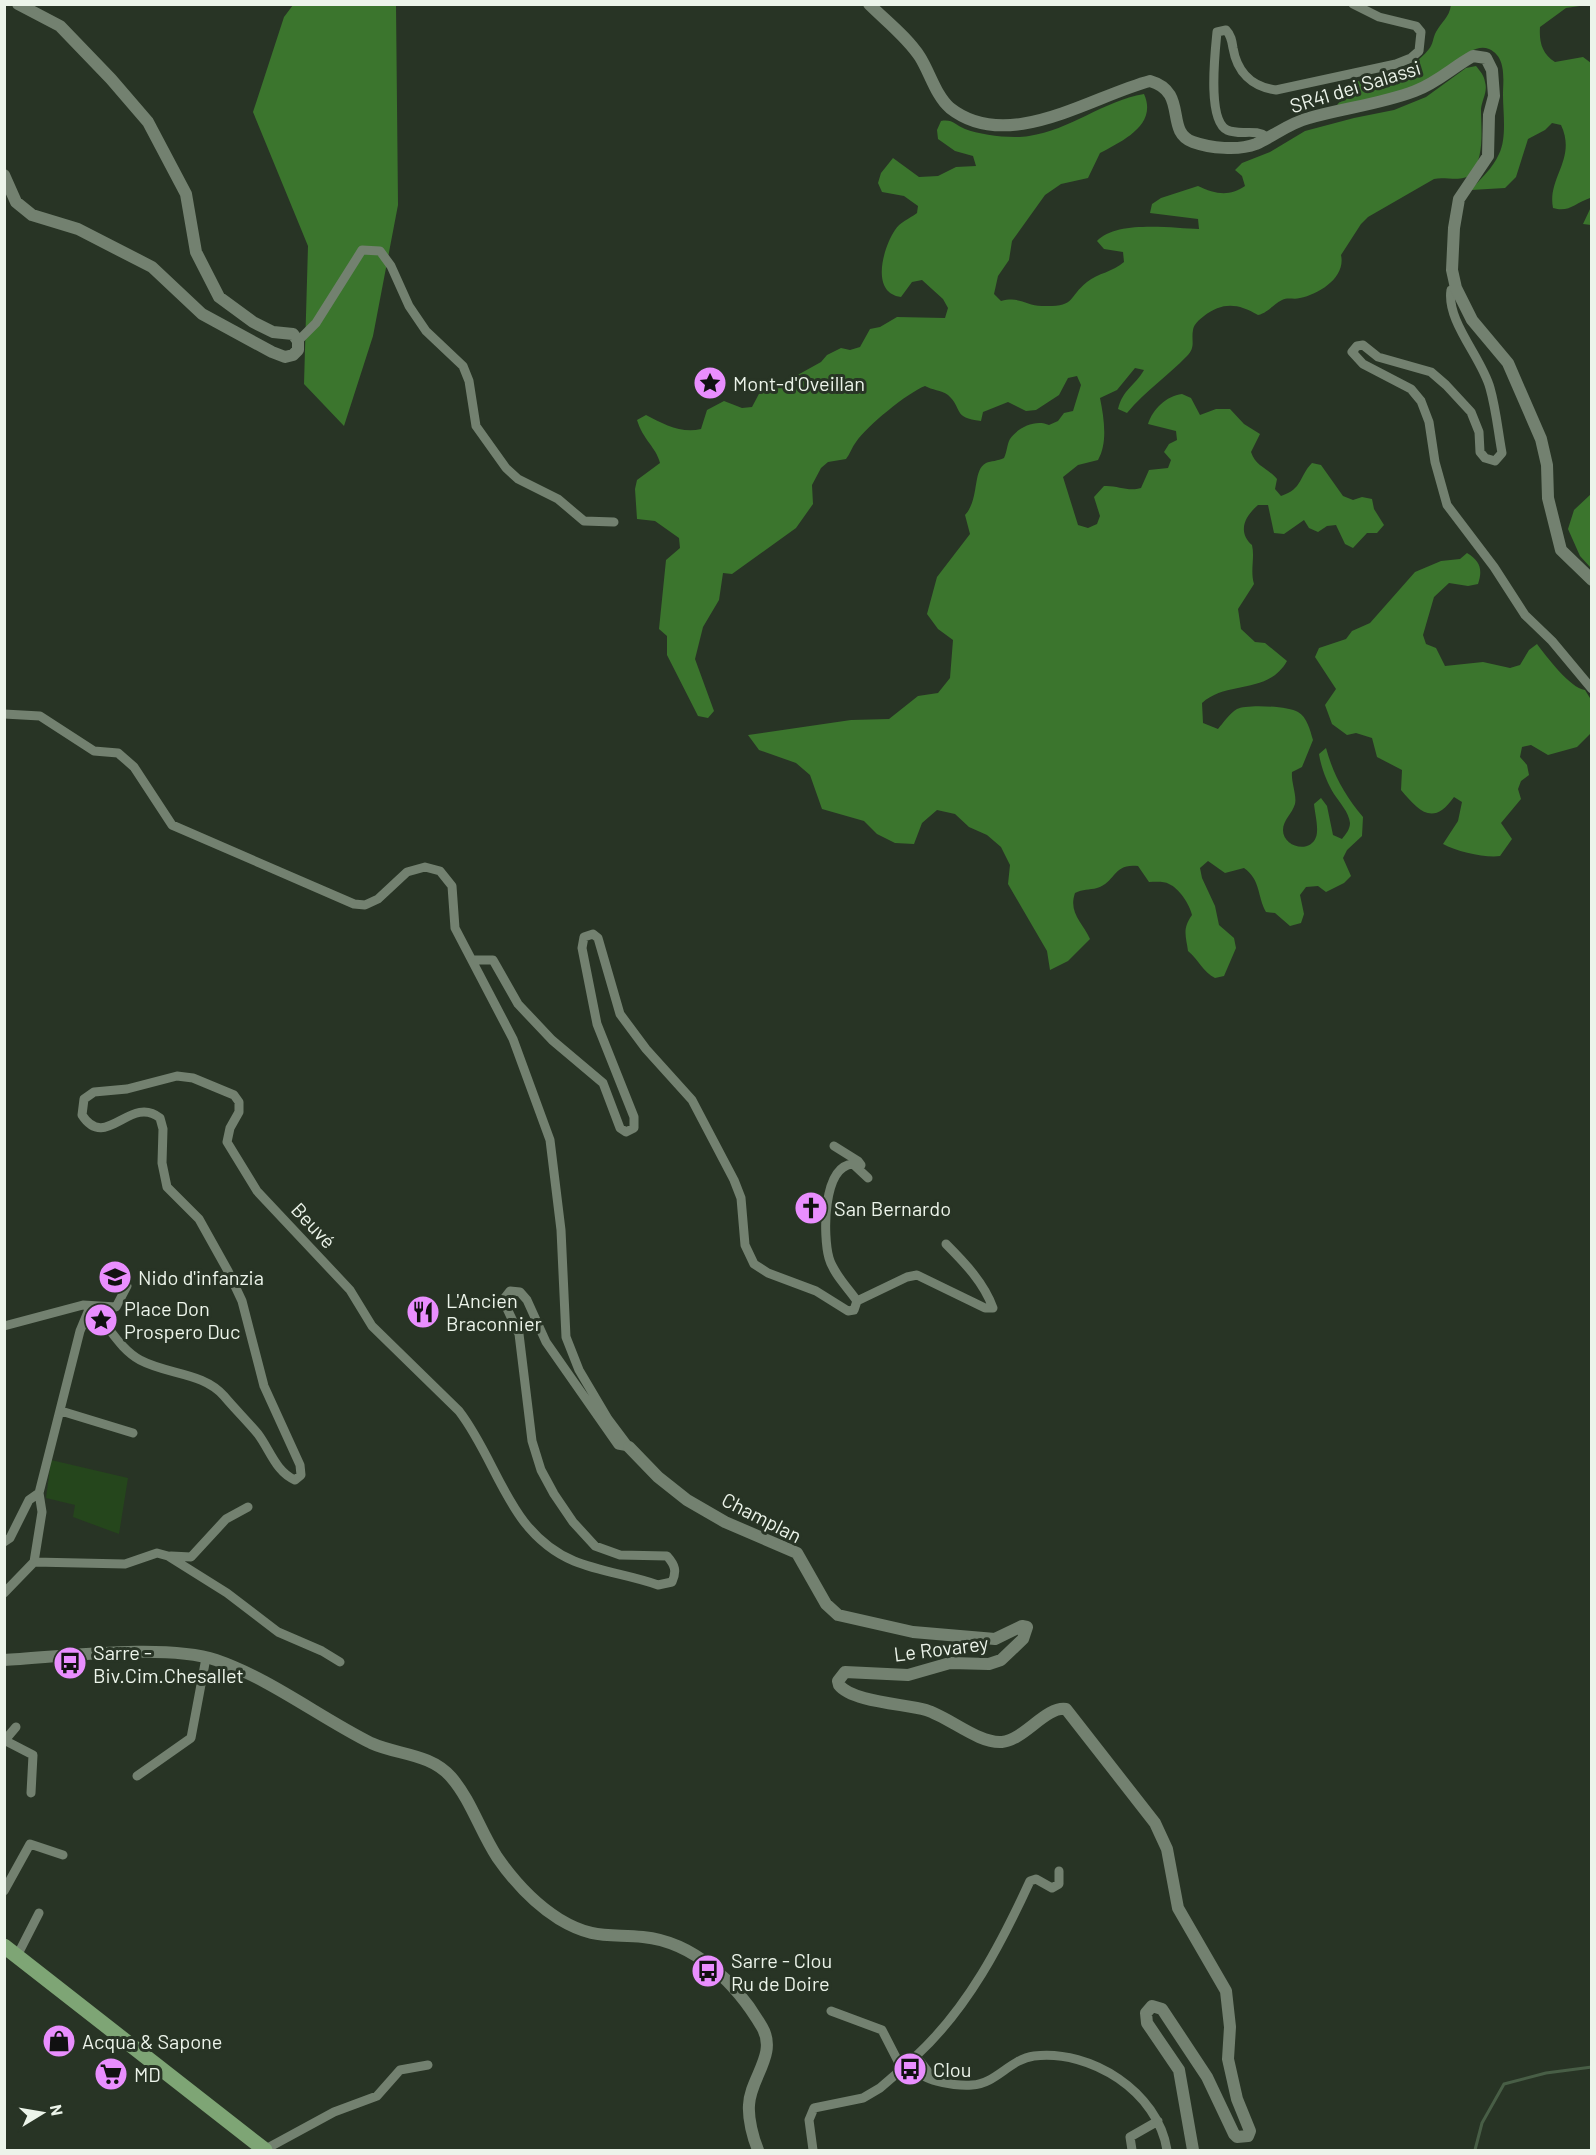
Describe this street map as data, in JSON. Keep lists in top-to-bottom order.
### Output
{
  "streets": {
    "street": [
      "SR41 dei Salassi",
      "Beuvé",
      "Champlan",
      "Le Rovarey"
    ]
  },
  "crossings": [
    ["Beuvé", "Champlan"],
    ["Champlan", "Le Rovarey"]
  ],
  "places": {
    "place": ["Mont-d'Oveillan", "Place Don Prospero Duc"],
    "church": ["San Bernardo"],
    "school or university": ["Nido d'infanzia"],
    "restaurant": ["L'Ancien Braconnier"],
    "bus stop": ["Sarre - Biv.Cim.Chesallet", "Sarre - Clou Ru de Doire", "Clou"],
    "shop": ["Acqua & Sapone"],
    "supermarket": ["MD"]
  },
  "north": "right"
}
